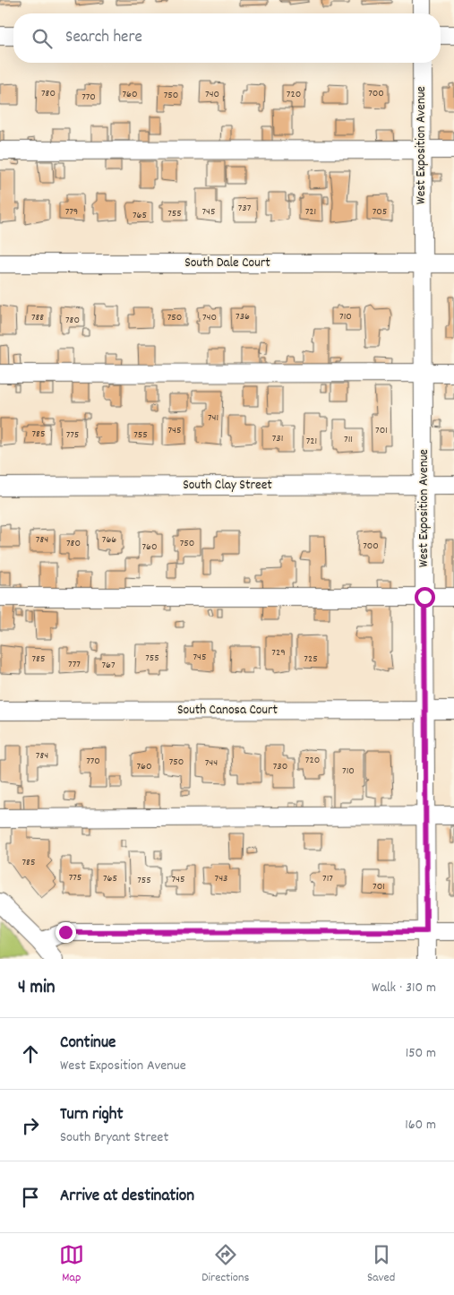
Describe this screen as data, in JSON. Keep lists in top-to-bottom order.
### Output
{
  "streets": {
    "street": [
      "West Exposition Avenue",
      "South Dale Court",
      "South Clay Street",
      "South Canosa Court"
    ]
  },
  "crossings": [
    ["West Exposition Avenue", "South Dale Court"],
    ["West Exposition Avenue", "South Clay Street"],
    ["West Exposition Avenue", "South Canosa Court"]
  ],
  "house_numbers": [
    "780",
    "700",
    "760",
    "740",
    "720",
    "750",
    "770",
    "737",
    "779",
    "745",
    "721",
    "705",
    "755",
    "765",
    "736",
    "710",
    "788",
    "750",
    "740",
    "780",
    "741",
    "745",
    "701",
    "785",
    "775",
    "755",
    "731",
    "711",
    "721",
    "784",
    "766",
    "780",
    "750",
    "700",
    "760",
    "729",
    "745",
    "755",
    "785",
    "725",
    "777",
    "767",
    "784",
    "720",
    "770",
    "750",
    "744",
    "760",
    "730",
    "710",
    "785",
    "775",
    "765",
    "743",
    "717",
    "745",
    "755",
    "701"
  ],
  "page": {
    "search": "Search here",
    "heading": ["4 min", "Walk · 310 m"],
    "list": [
      ["Continue", "West Exposition Avenue", "150 m"],
      ["Turn right", "South Bryant Street", "160 m"],
      "Arrive at destination"
    ],
    "nav": ["Map", "Directions", "Saved"]
  }
}
